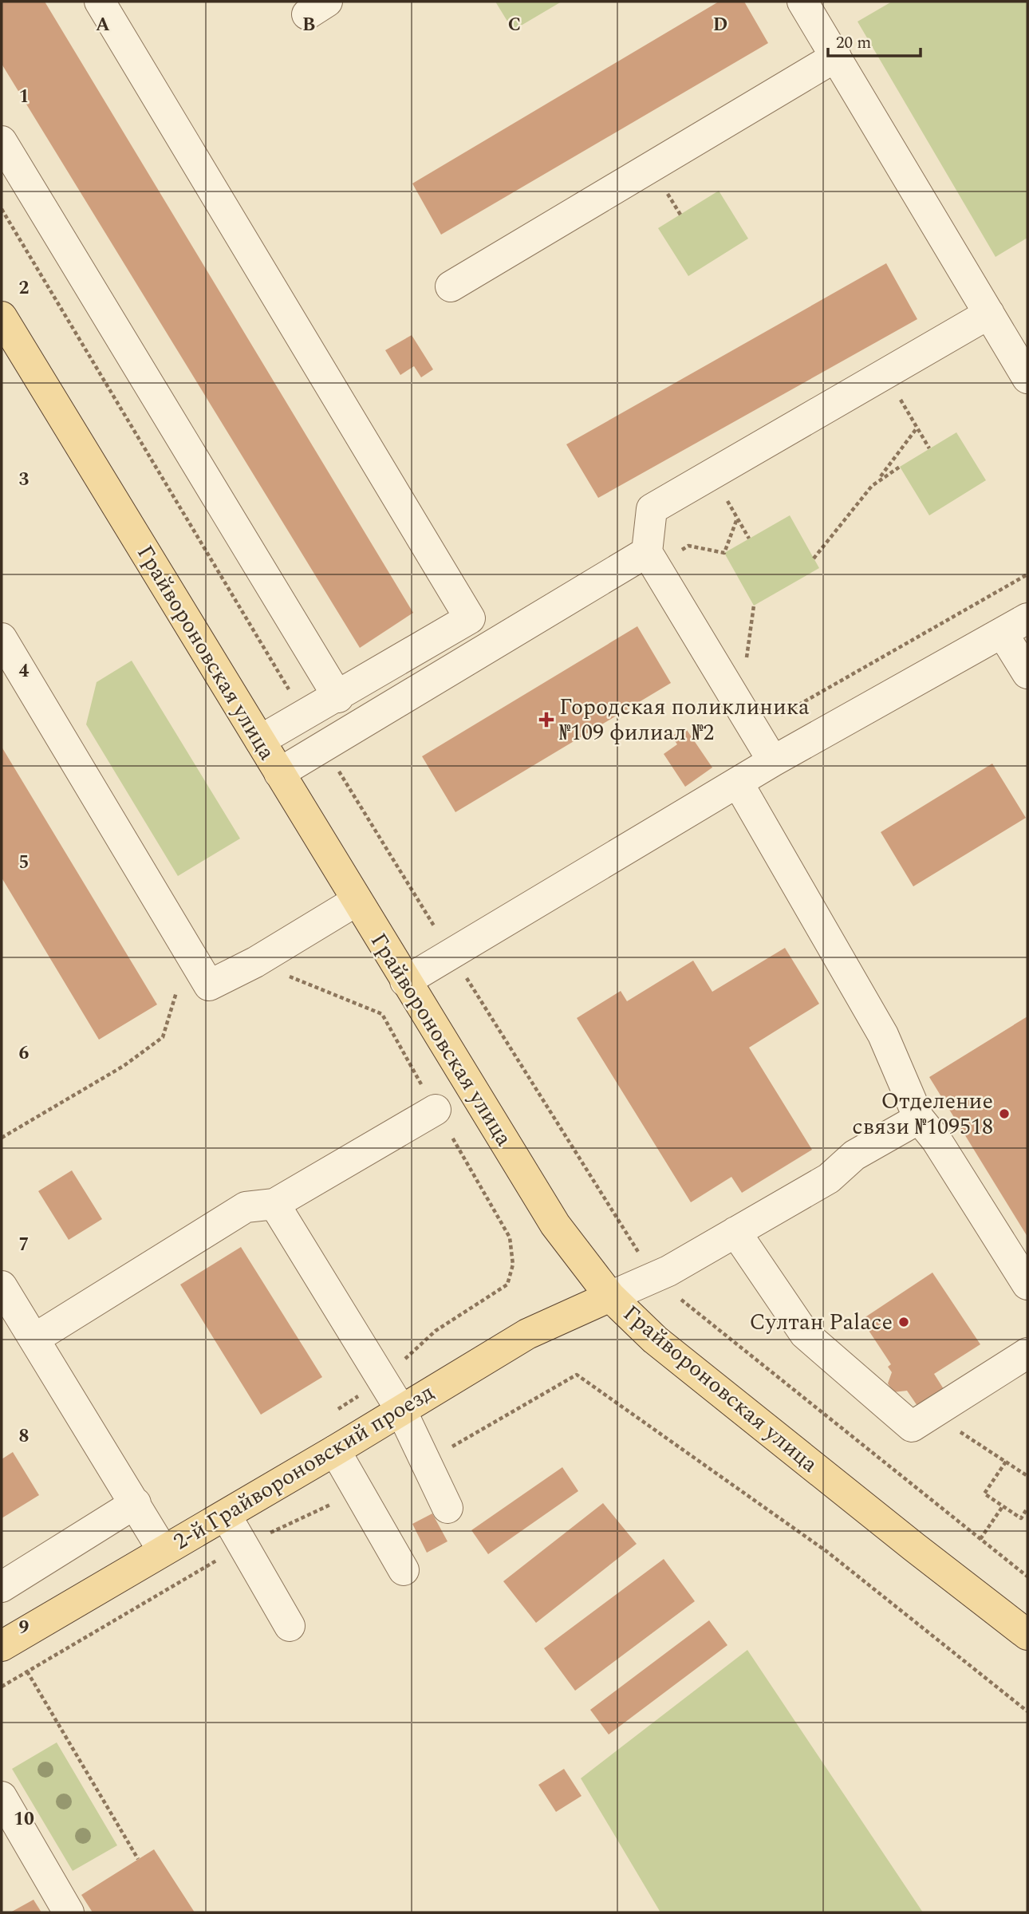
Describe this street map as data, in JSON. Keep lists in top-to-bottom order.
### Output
{
  "streets": {
    "main road": ["Грайвороновская улица", "2-й Грайвороновский проезд"]
  },
  "crossings": [
    ["Грайвороновская улица", "2-й Грайвороновский проезд"]
  ],
  "places": {
    "health": ["Городская поликлиника №109 филиал №2"],
    "other": ["Отделение связи №109518", "Султан Palace"]
  },
  "scale_bar": "20 m",
  "grid": {
    "columns": [
      "A",
      "B",
      "C",
      "D"
    ],
    "rows": [
      "1",
      "2",
      "3",
      "4",
      "5",
      "6",
      "7",
      "8",
      "9",
      "10"
    ]
  }
}
